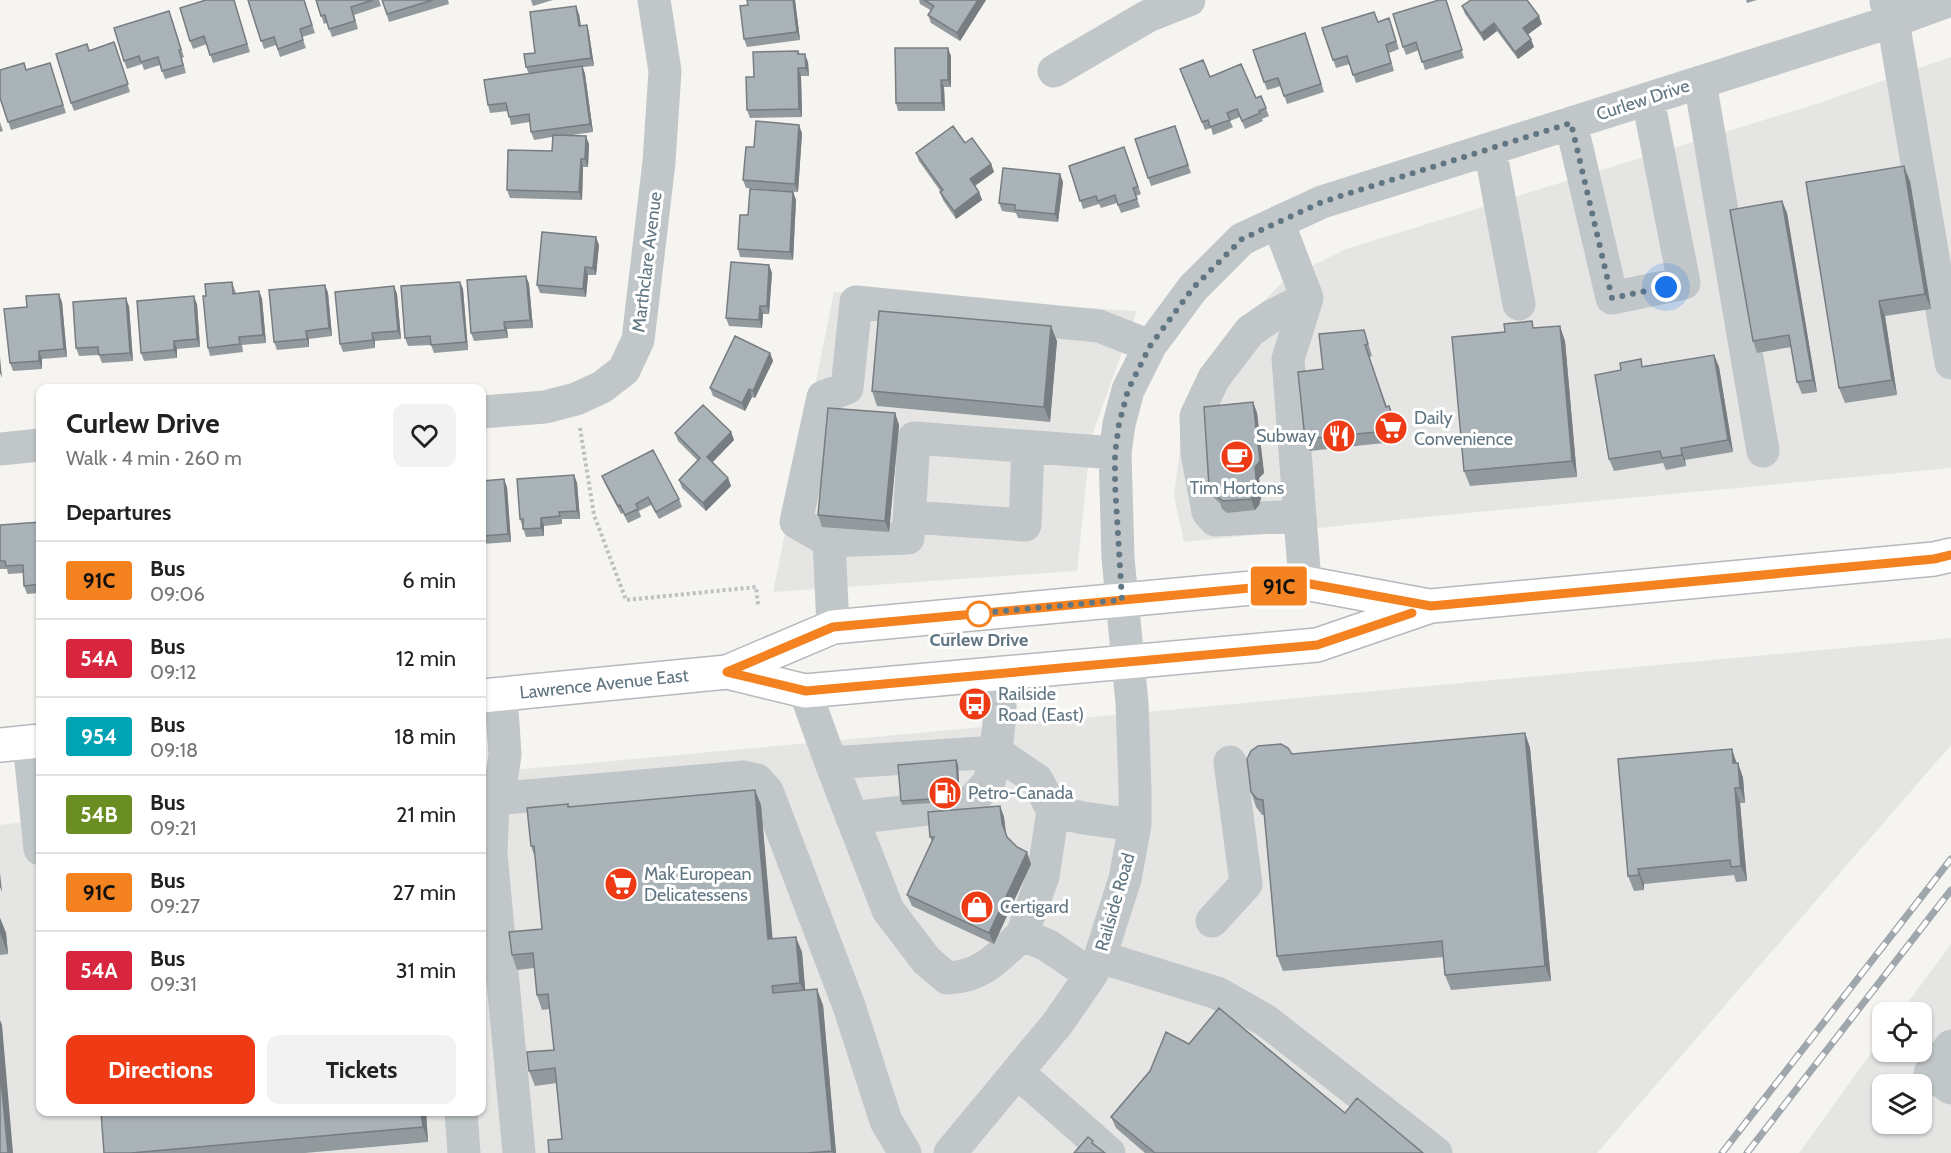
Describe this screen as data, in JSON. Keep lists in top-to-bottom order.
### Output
{
  "streets": {
    "main road": ["Lawrence Avenue East"],
    "street": ["Curlew Drive", "Marthclare Avenue", "Railside Road"]
  },
  "crossings": [
    ["Curlew Drive", "Lawrence Avenue East"],
    ["Curlew Drive", "Railside Road"],
    ["Lawrence Avenue East", "Railside Road"]
  ],
  "places": {
    "supermarket": ["Daily Convenience", "Mak European Delicatessens"],
    "restaurant": ["Subway"],
    "cafe": ["Tim Hortons"],
    "other": ["Curlew Drive"],
    "bus stop": ["Railside Road (East)"],
    "fuel station": ["Petro-Canada"],
    "shop": ["Certigard"]
  },
  "lines": ["bus line 91C"],
  "page": {
    "on_map": "91C",
    "heading": [
      ["Curlew Drive", "Walk · 4 min · 260 m"],
      "Departures"
    ],
    "list": [
      {
        "mark": "91C",
        "name": "Bus",
        "note": "09:06",
        "value": "6 min"
      },
      {
        "mark": "54A",
        "name": "Bus",
        "note": "09:12",
        "value": "12 min"
      },
      {
        "mark": "954",
        "name": "Bus",
        "note": "09:18",
        "value": "18 min"
      },
      {
        "mark": "54B",
        "name": "Bus",
        "note": "09:21",
        "value": "21 min"
      },
      {
        "mark": "91C",
        "name": "Bus",
        "note": "09:27",
        "value": "27 min"
      },
      {
        "mark": "54A",
        "name": "Bus",
        "note": "09:31",
        "value": "31 min"
      }
    ],
    "buttons": ["Directions", "Tickets"]
  }
}
